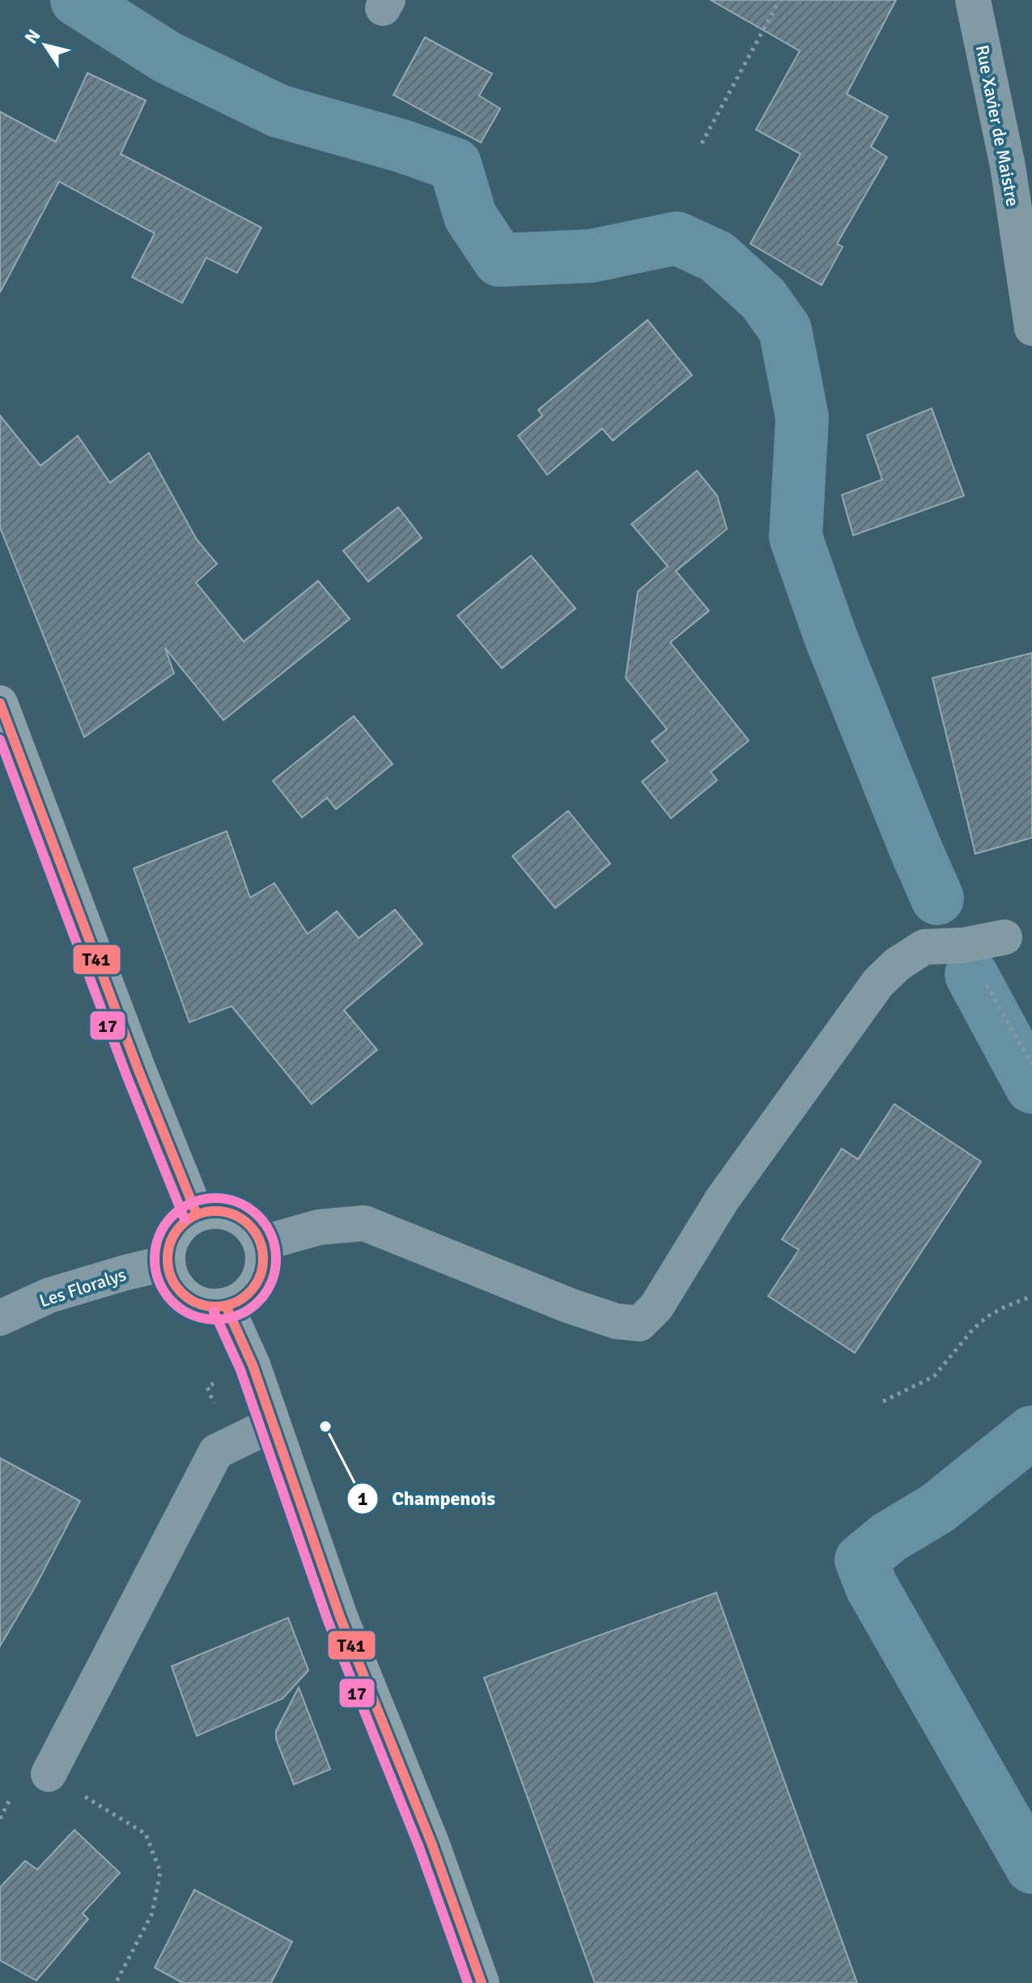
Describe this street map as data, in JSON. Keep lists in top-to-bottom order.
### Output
{
  "streets": {
    "street": ["Rue Xavier de Maistre", "Les Floralys"]
  },
  "places": ["Champenois"],
  "lines": ["transit line T41", "transit line 17"],
  "north": "top left"
}
